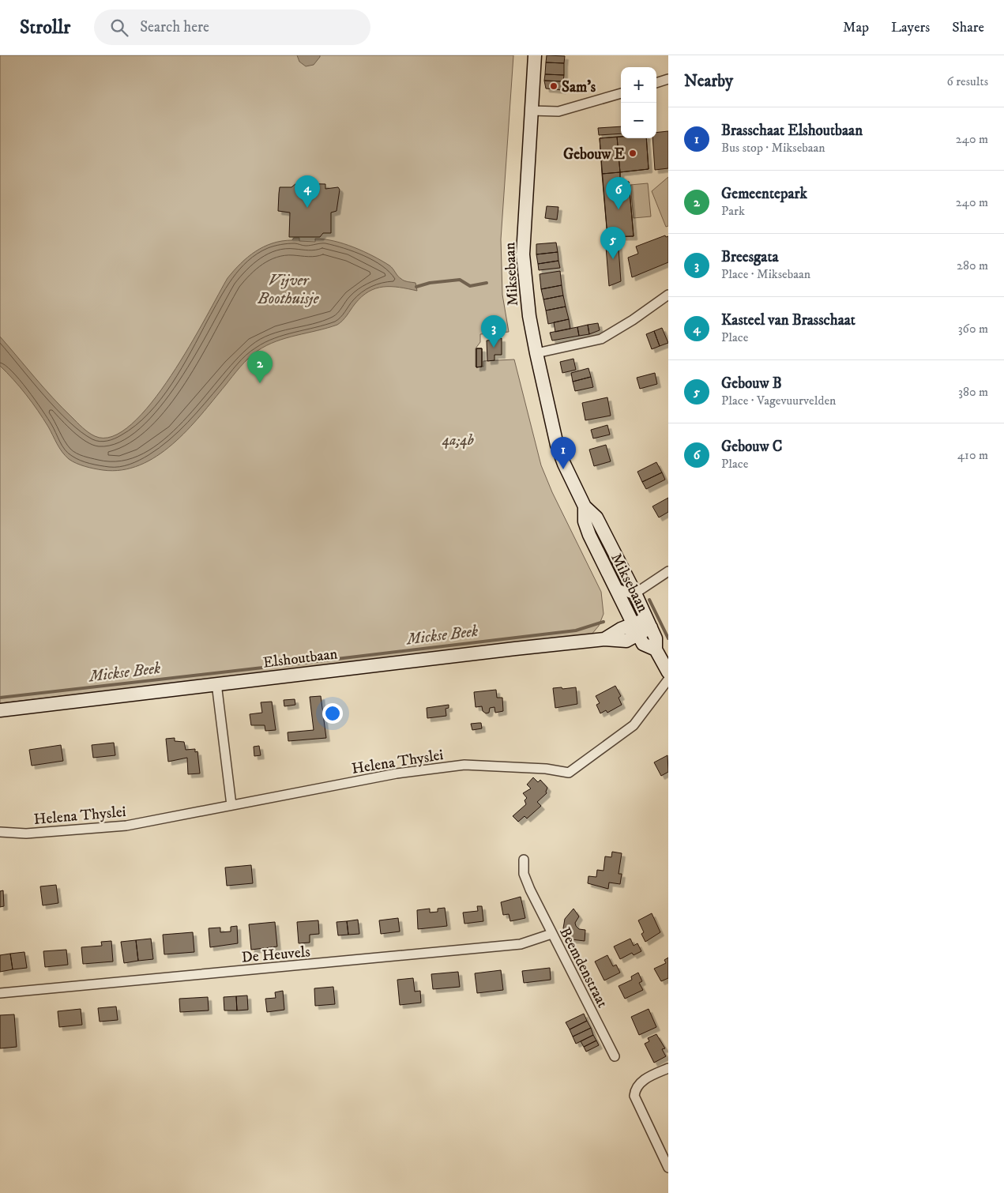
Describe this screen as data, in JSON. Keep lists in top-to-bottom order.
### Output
{
  "streets": {
    "main road": ["Miksebaan", "Elshoutbaan"],
    "street": ["Helena Thyslei", "De Heuvels", "Beemdenstraat"]
  },
  "crossings": [
    ["Miksebaan", "Elshoutbaan"],
    ["De Heuvels", "Beemdenstraat"]
  ],
  "water": ["Vijver Boothuisje", "Mickse Beek"],
  "parks": ["4a;4b"],
  "places": ["Sam's", "Gebouw E"],
  "page": {
    "header": "Strollr",
    "search": "Search here",
    "nav": ["Map", "Layers", "Share"],
    "heading": ["Nearby", "6 results"],
    "map_buttons": ["+", "−"],
    "list": [
      {
        "mark": "1",
        "name": "Brasschaat Elshoutbaan",
        "note": "Bus stop · Miksebaan",
        "value": "240 m"
      },
      {
        "mark": "2",
        "name": "Gemeentepark",
        "note": "Park",
        "value": "240 m"
      },
      {
        "mark": "3",
        "name": "Breesgata",
        "note": "Place · Miksebaan",
        "value": "280 m"
      },
      {
        "mark": "4",
        "name": "Kasteel van Brasschaat",
        "note": "Place",
        "value": "360 m"
      },
      {
        "mark": "5",
        "name": "Gebouw B",
        "note": "Place · Vagevuurvelden",
        "value": "380 m"
      },
      {
        "mark": "6",
        "name": "Gebouw C",
        "note": "Place",
        "value": "410 m"
      }
    ],
    "pins": [
      "4",
      "6",
      "5",
      "3",
      "2",
      "1"
    ]
  }
}
